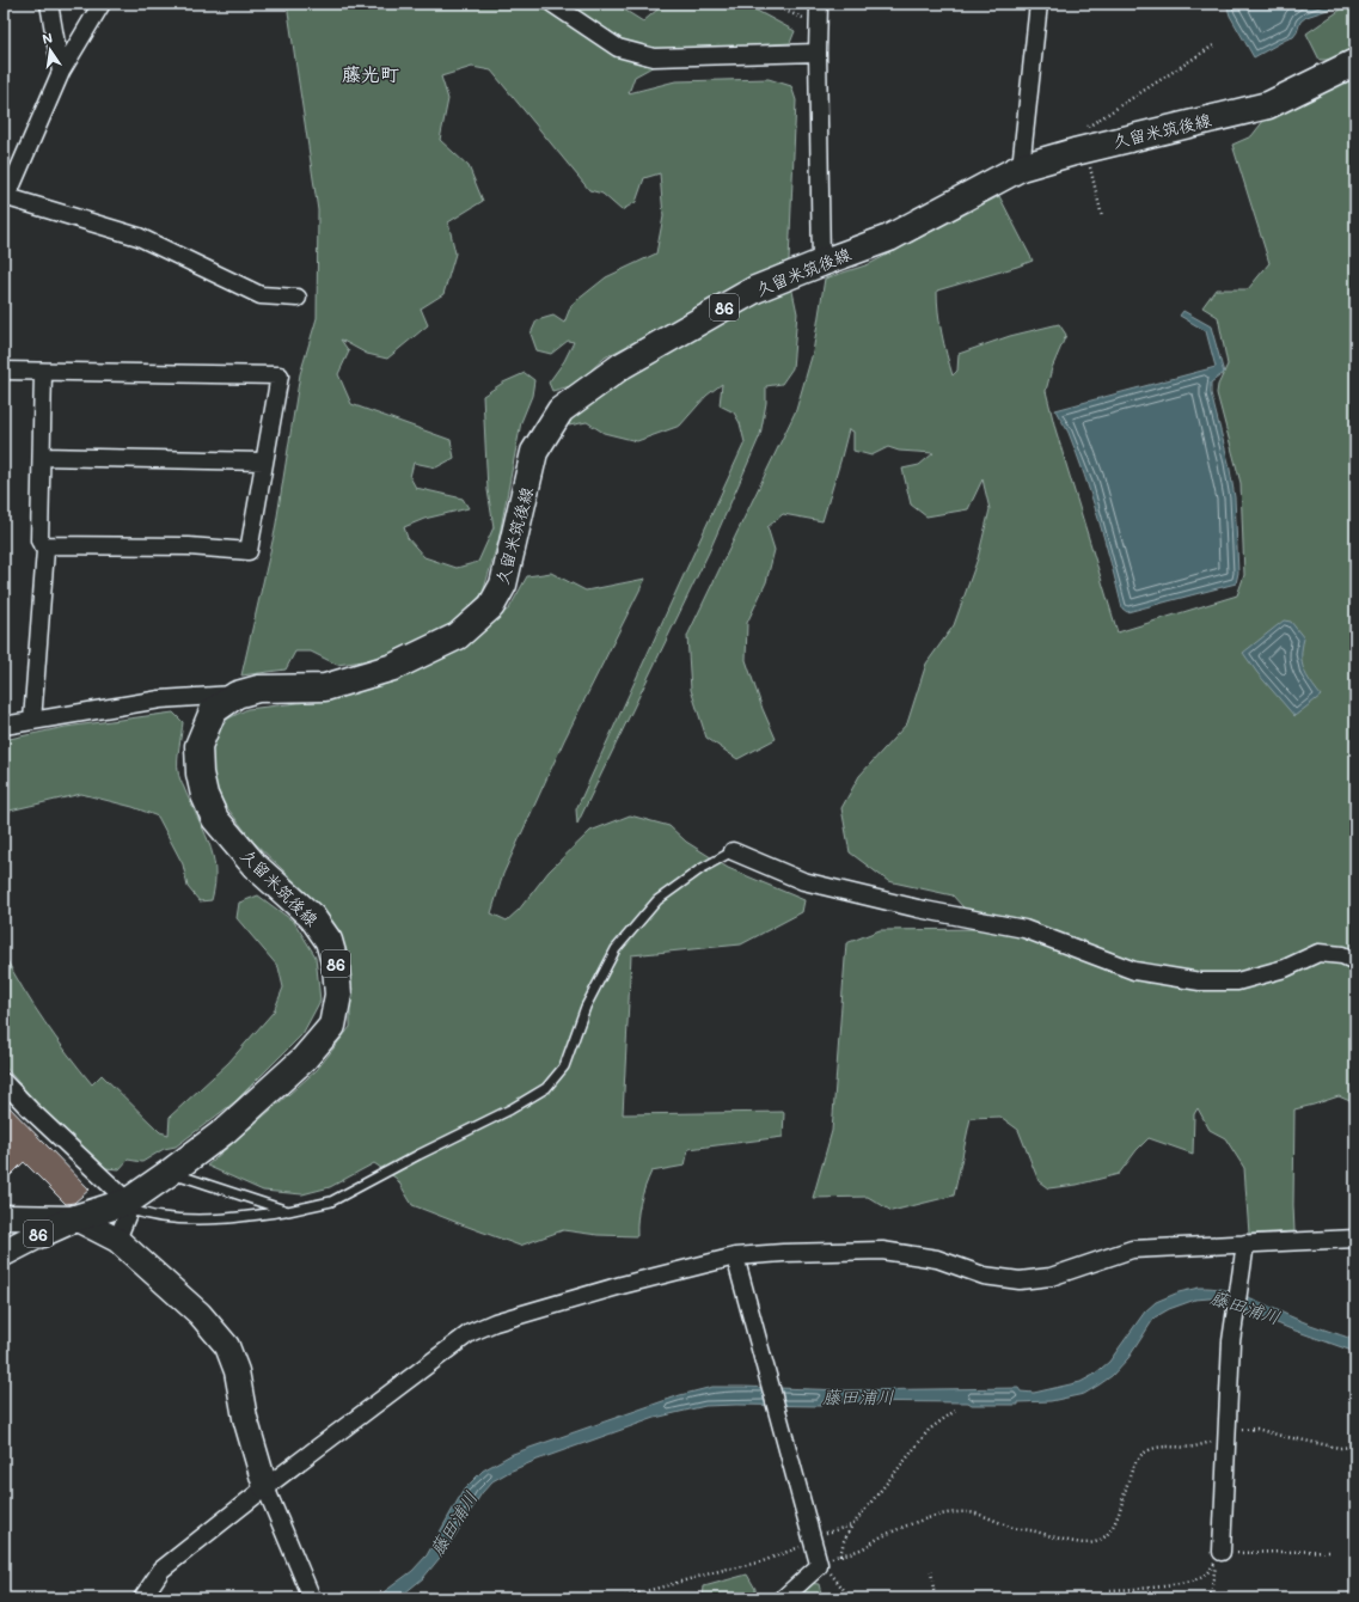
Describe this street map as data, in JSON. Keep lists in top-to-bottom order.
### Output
{
  "streets": {
    "main road": ["久留米筑後線", "86"]
  },
  "districts": ["藤光町"],
  "water": ["藤田浦川"],
  "north": "top"
}
